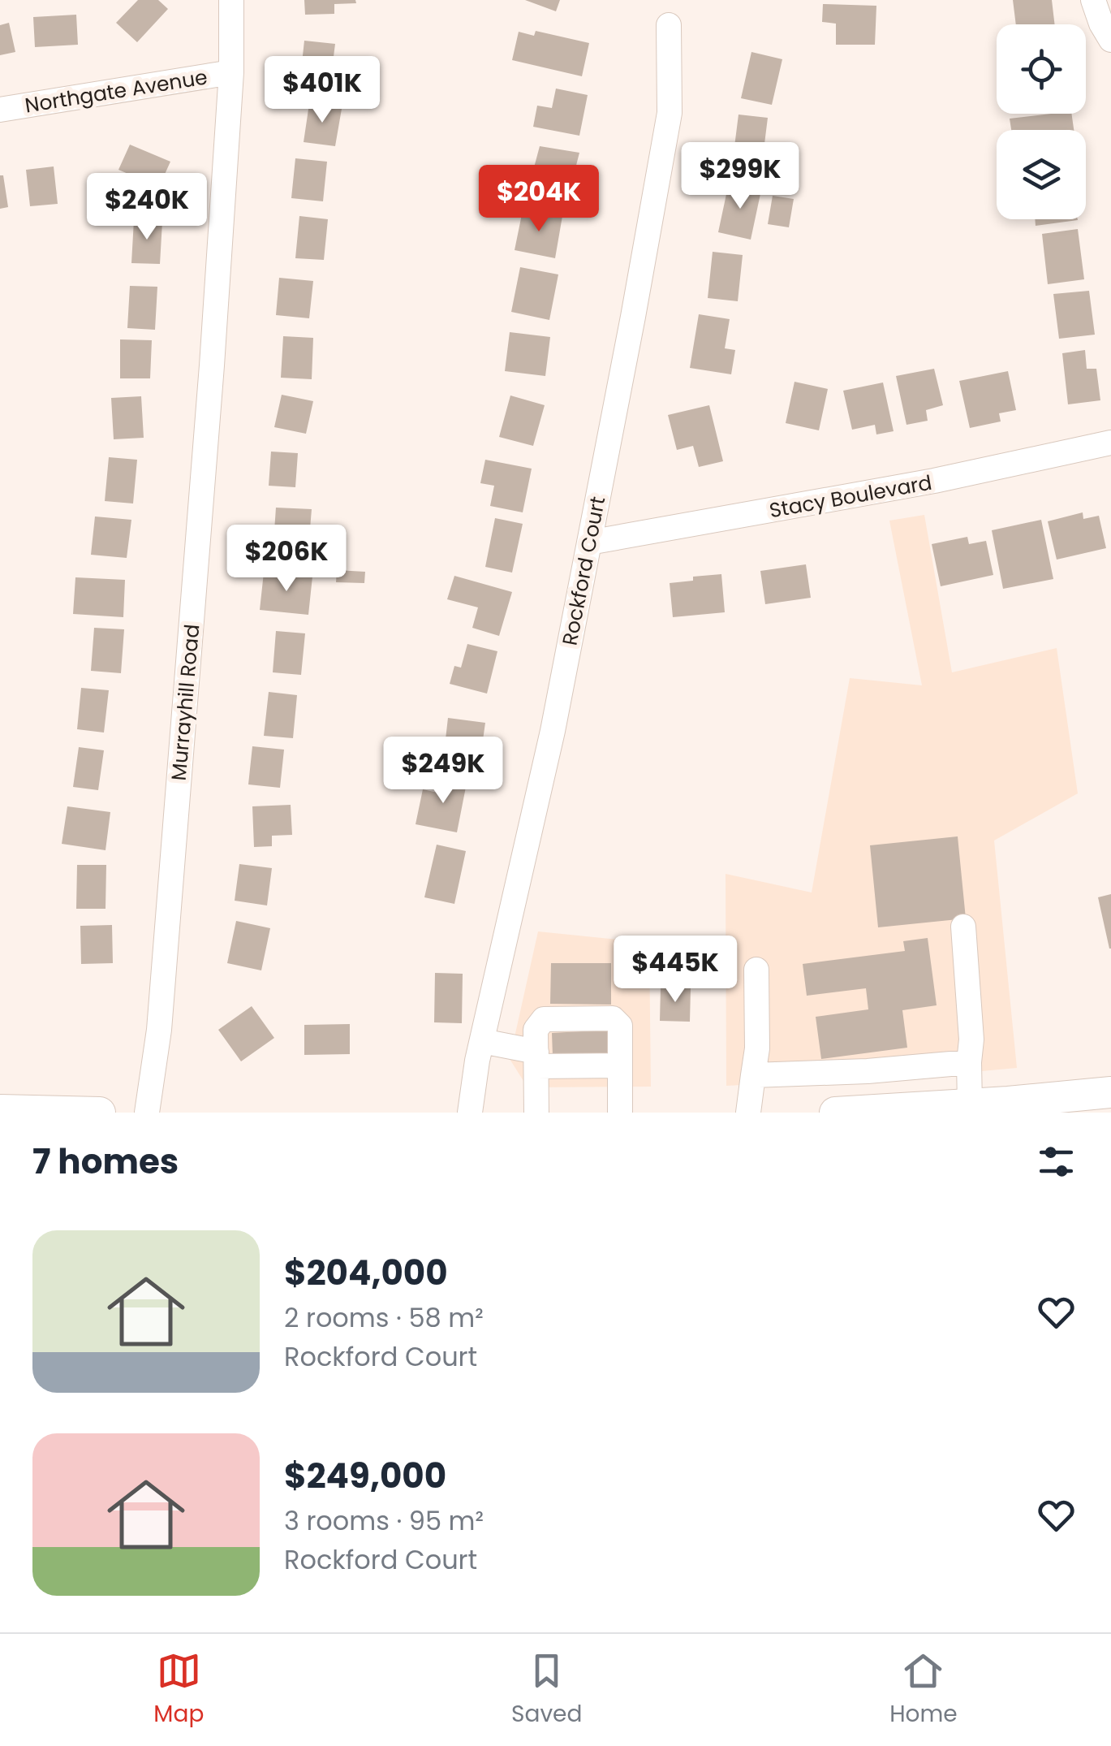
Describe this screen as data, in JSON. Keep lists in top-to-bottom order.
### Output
{
  "streets": {
    "street": [
      "Northgate Avenue",
      "Stacy Boulevard",
      "Rockford Court",
      "Murrayhill Road"
    ]
  },
  "crossings": [
    ["Northgate Avenue", "Murrayhill Road"],
    ["Stacy Boulevard", "Rockford Court"]
  ],
  "page": {
    "price": [
      "$401K",
      "$299K",
      "$204K",
      "$240K",
      "$206K",
      "$249K",
      "$445K"
    ],
    "heading": "7 homes",
    "list": [
      {
        "name": "$204,000",
        "note": "2 rooms · 58 m² · Rockford Court"
      },
      {
        "name": "$249,000",
        "note": "3 rooms · 95 m² · Rockford Court"
      }
    ],
    "tabs": ["Map", "Saved", "Home"]
  }
}
